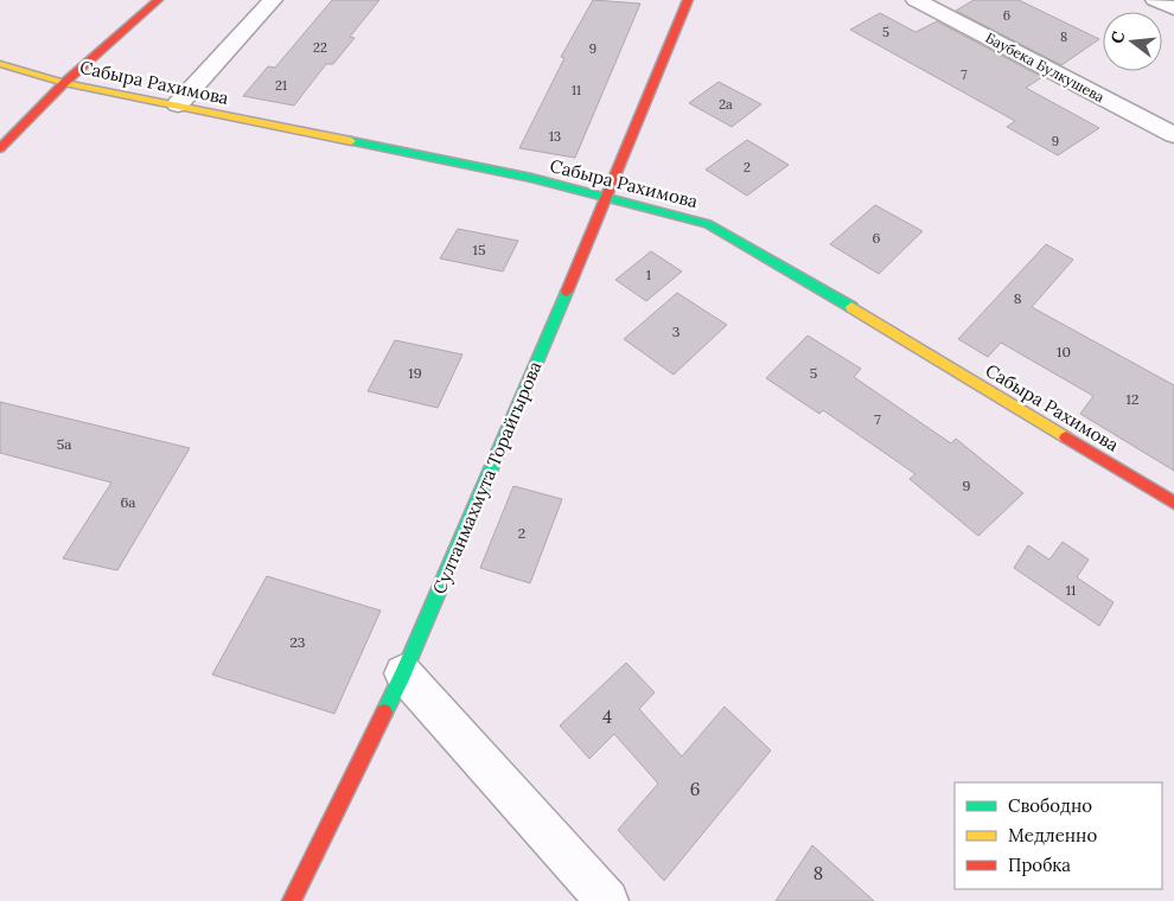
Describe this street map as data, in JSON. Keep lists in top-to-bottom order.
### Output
{
  "streets": {
    "street": ["Баубека Булкушева", "Сабыра Рахимова", "Султанмахмута Торайгырова"]
  },
  "crossings": [
    ["Сабыра Рахимова", "Султанмахмута Торайгырова"]
  ],
  "house_numbers": [
    "6",
    "5",
    "8",
    "22",
    "9",
    "7",
    "21",
    "11",
    "2а",
    "13",
    "9",
    "2",
    "6",
    "15",
    "1",
    "8",
    "3",
    "10",
    "19",
    "5",
    "12",
    "7",
    "5а",
    "9",
    "6а",
    "2",
    "11",
    "23",
    "4",
    "6",
    "8"
  ],
  "legend": ["Свободно", "Медленно", "Пробка"],
  "north": "left"
}
